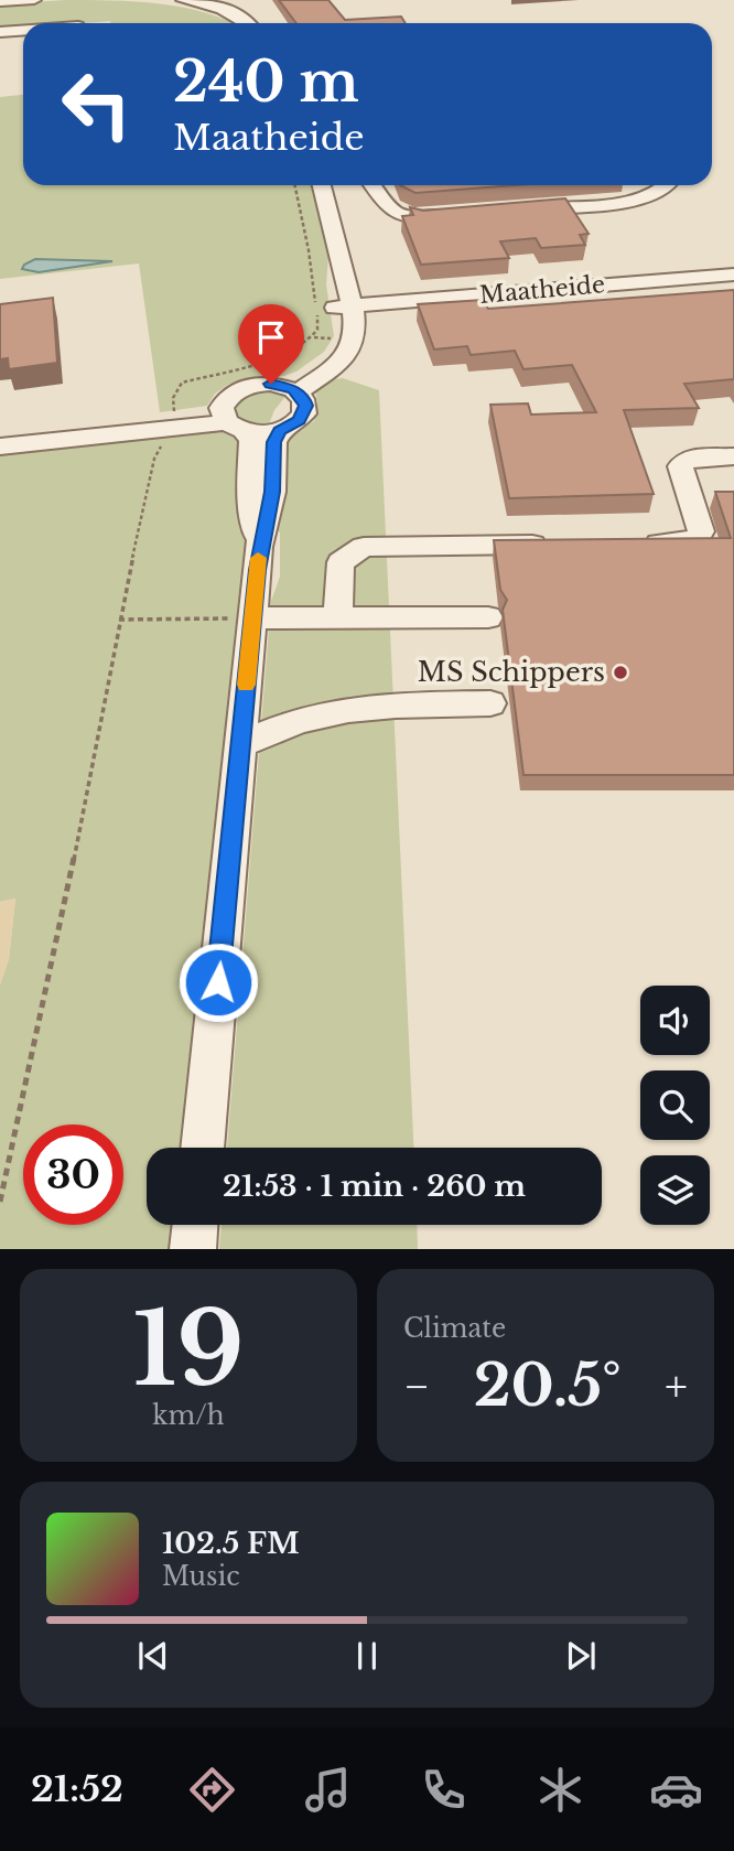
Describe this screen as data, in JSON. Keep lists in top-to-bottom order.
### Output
{
  "streets": {
    "street": ["Maatheide"]
  },
  "places": ["MS Schippers"],
  "page": {
    "turn": ["240 m", "Maatheide"],
    "limit": "30",
    "trip": "21:53 · 1 min · 260 m",
    "tile": [
      ["19", "km/h"],
      "Climate"
    ],
    "heat": ["−", "20.5°", "+"],
    "song": ["102.5 FM", "Music"],
    "tabs": "21:52"
  }
}
